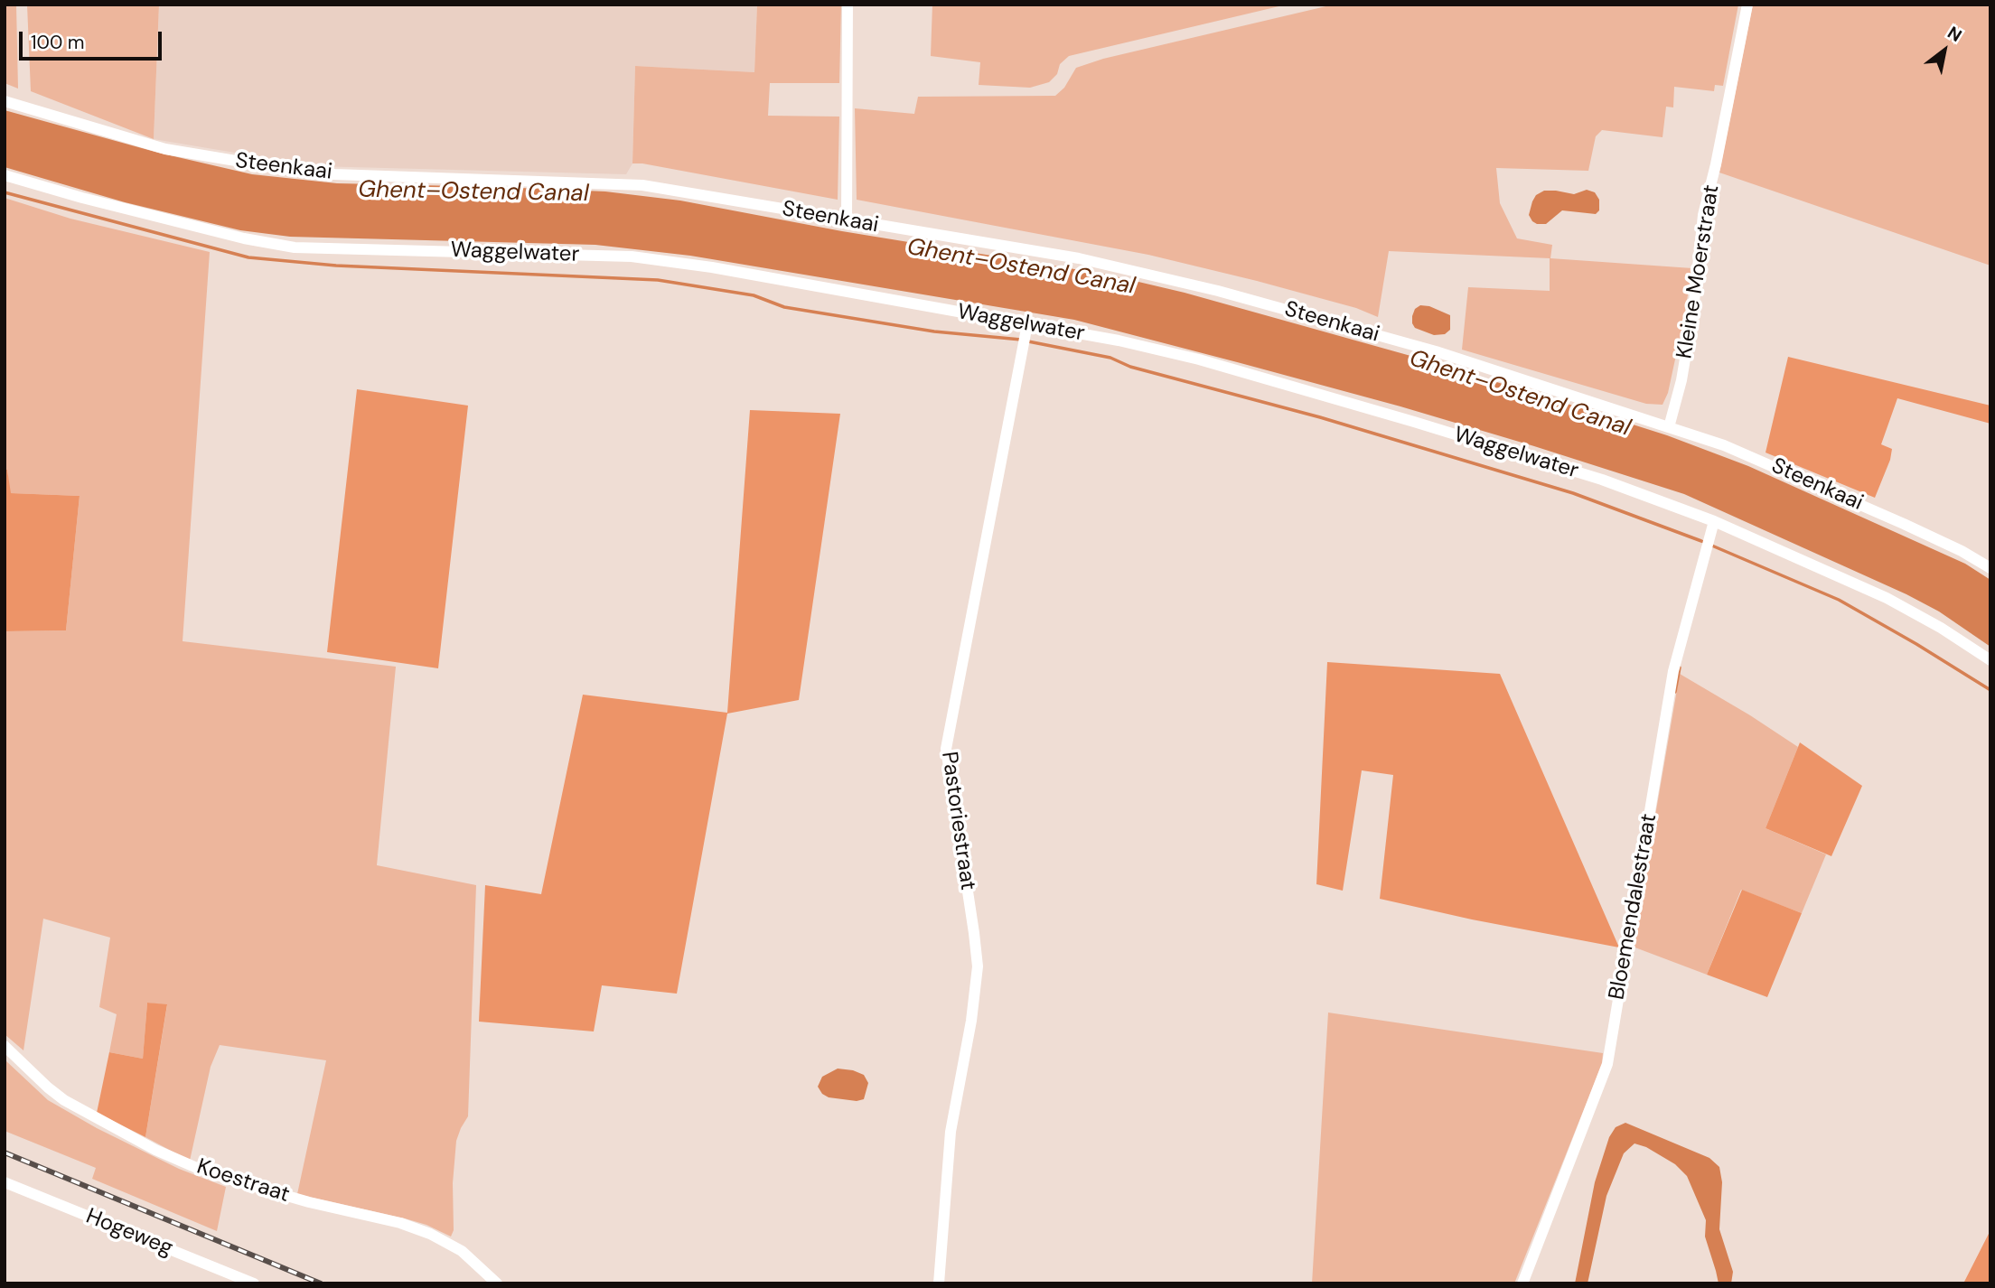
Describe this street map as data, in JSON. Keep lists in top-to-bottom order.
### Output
{
  "streets": {
    "street": [
      "Steenkaai",
      "Waggelwater",
      "Kleine Moerstraat",
      "Pastoriestraat",
      "Bloemendalestraat",
      "Koestraat",
      "Hogeweg"
    ]
  },
  "crossings": [
    ["Steenkaai", "Kleine Moerstraat"],
    ["Waggelwater", "Pastoriestraat"],
    ["Waggelwater", "Bloemendalestraat"]
  ],
  "water": ["Ghent–Ostend Canal"],
  "scale_bar": "100 m",
  "north": "top right"
}
